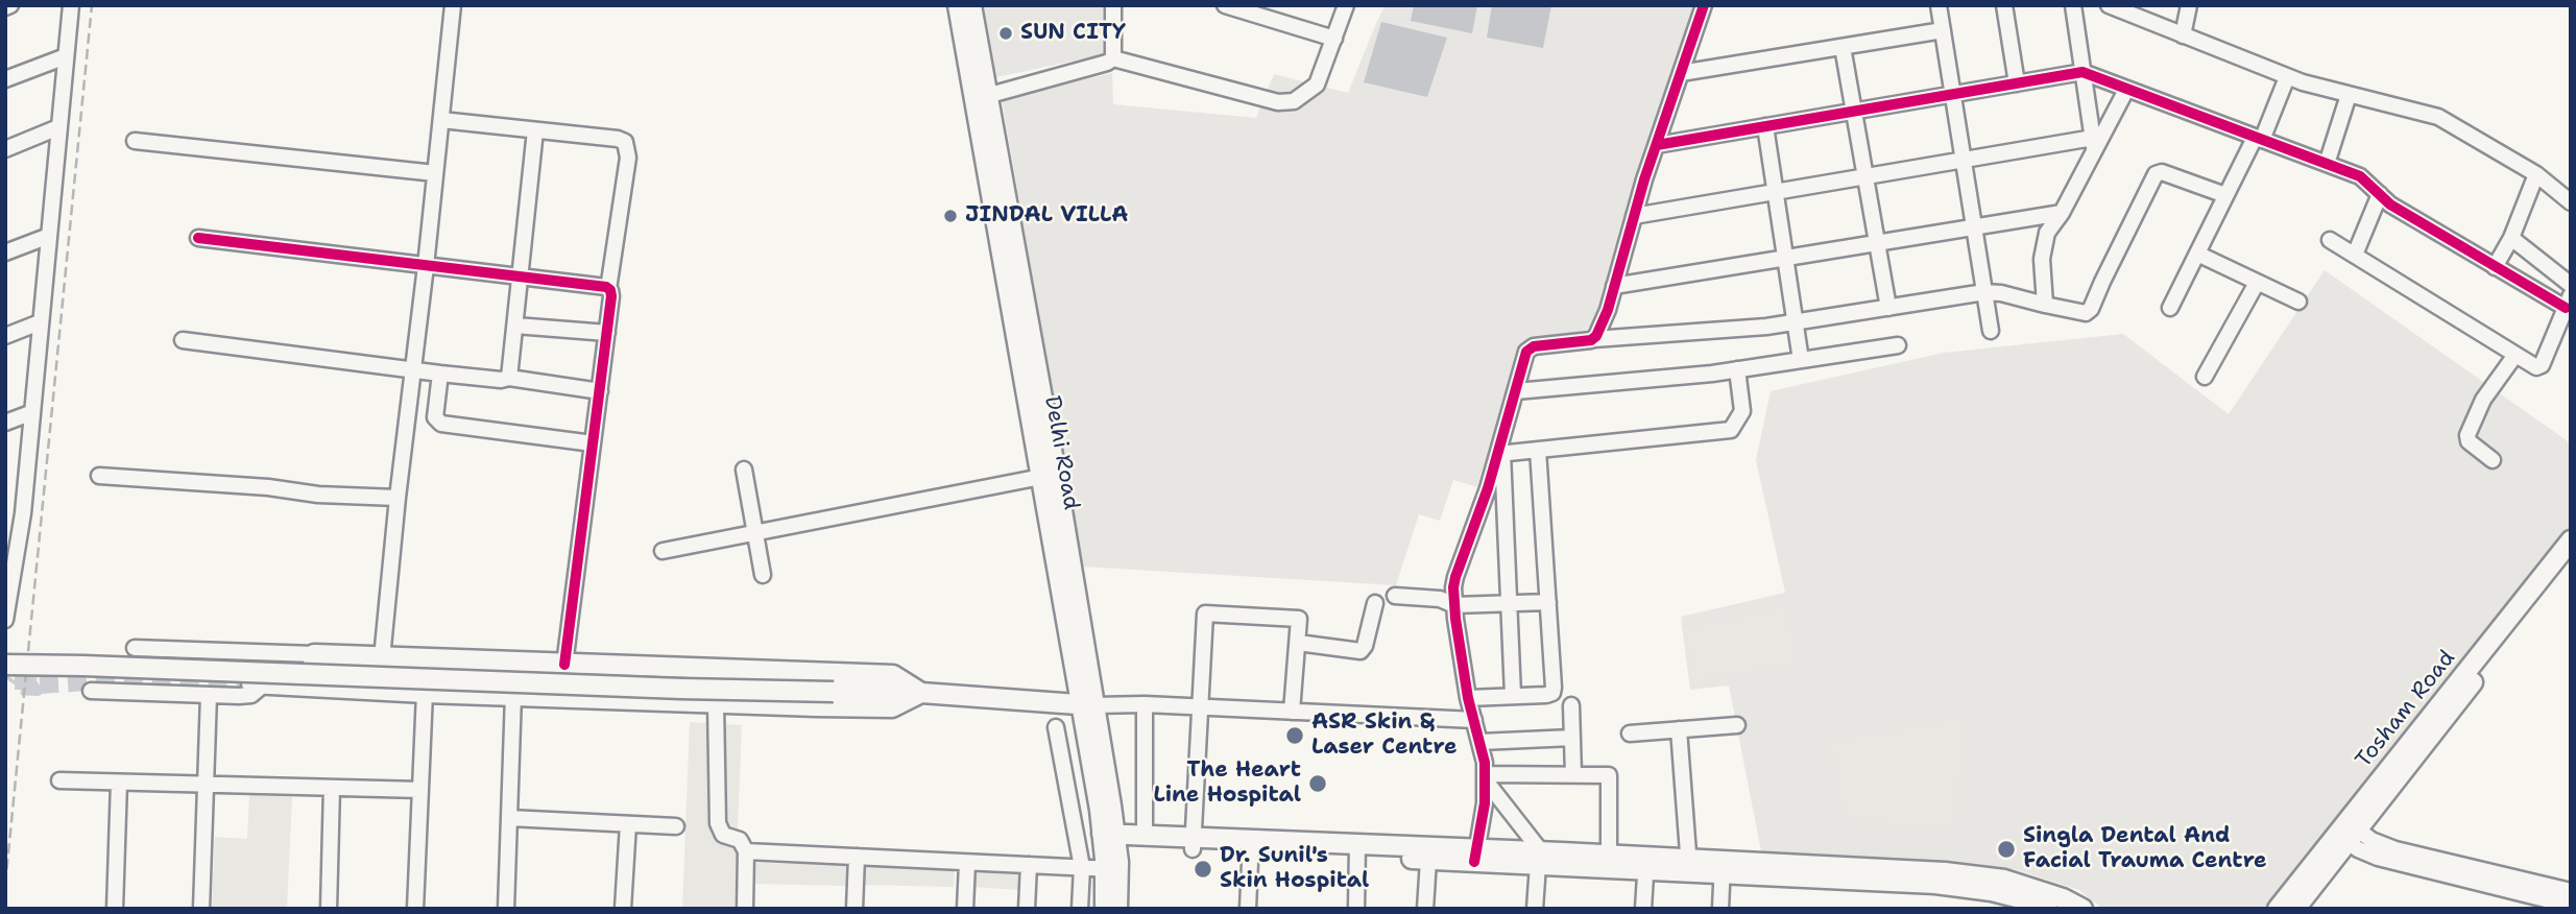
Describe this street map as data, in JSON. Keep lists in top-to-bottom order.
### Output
{
  "streets": {
    "main road": ["Delhi Road", "Tosham Road"]
  },
  "places": [
    "SUN CITY",
    "JINDAL VILLA",
    "ASR Skin & Laser Centre",
    "The Heart Line Hospital",
    "Singla Dental And Facial Trauma Centre",
    "Dr. Sunil's Skin Hospital"
  ]
}
